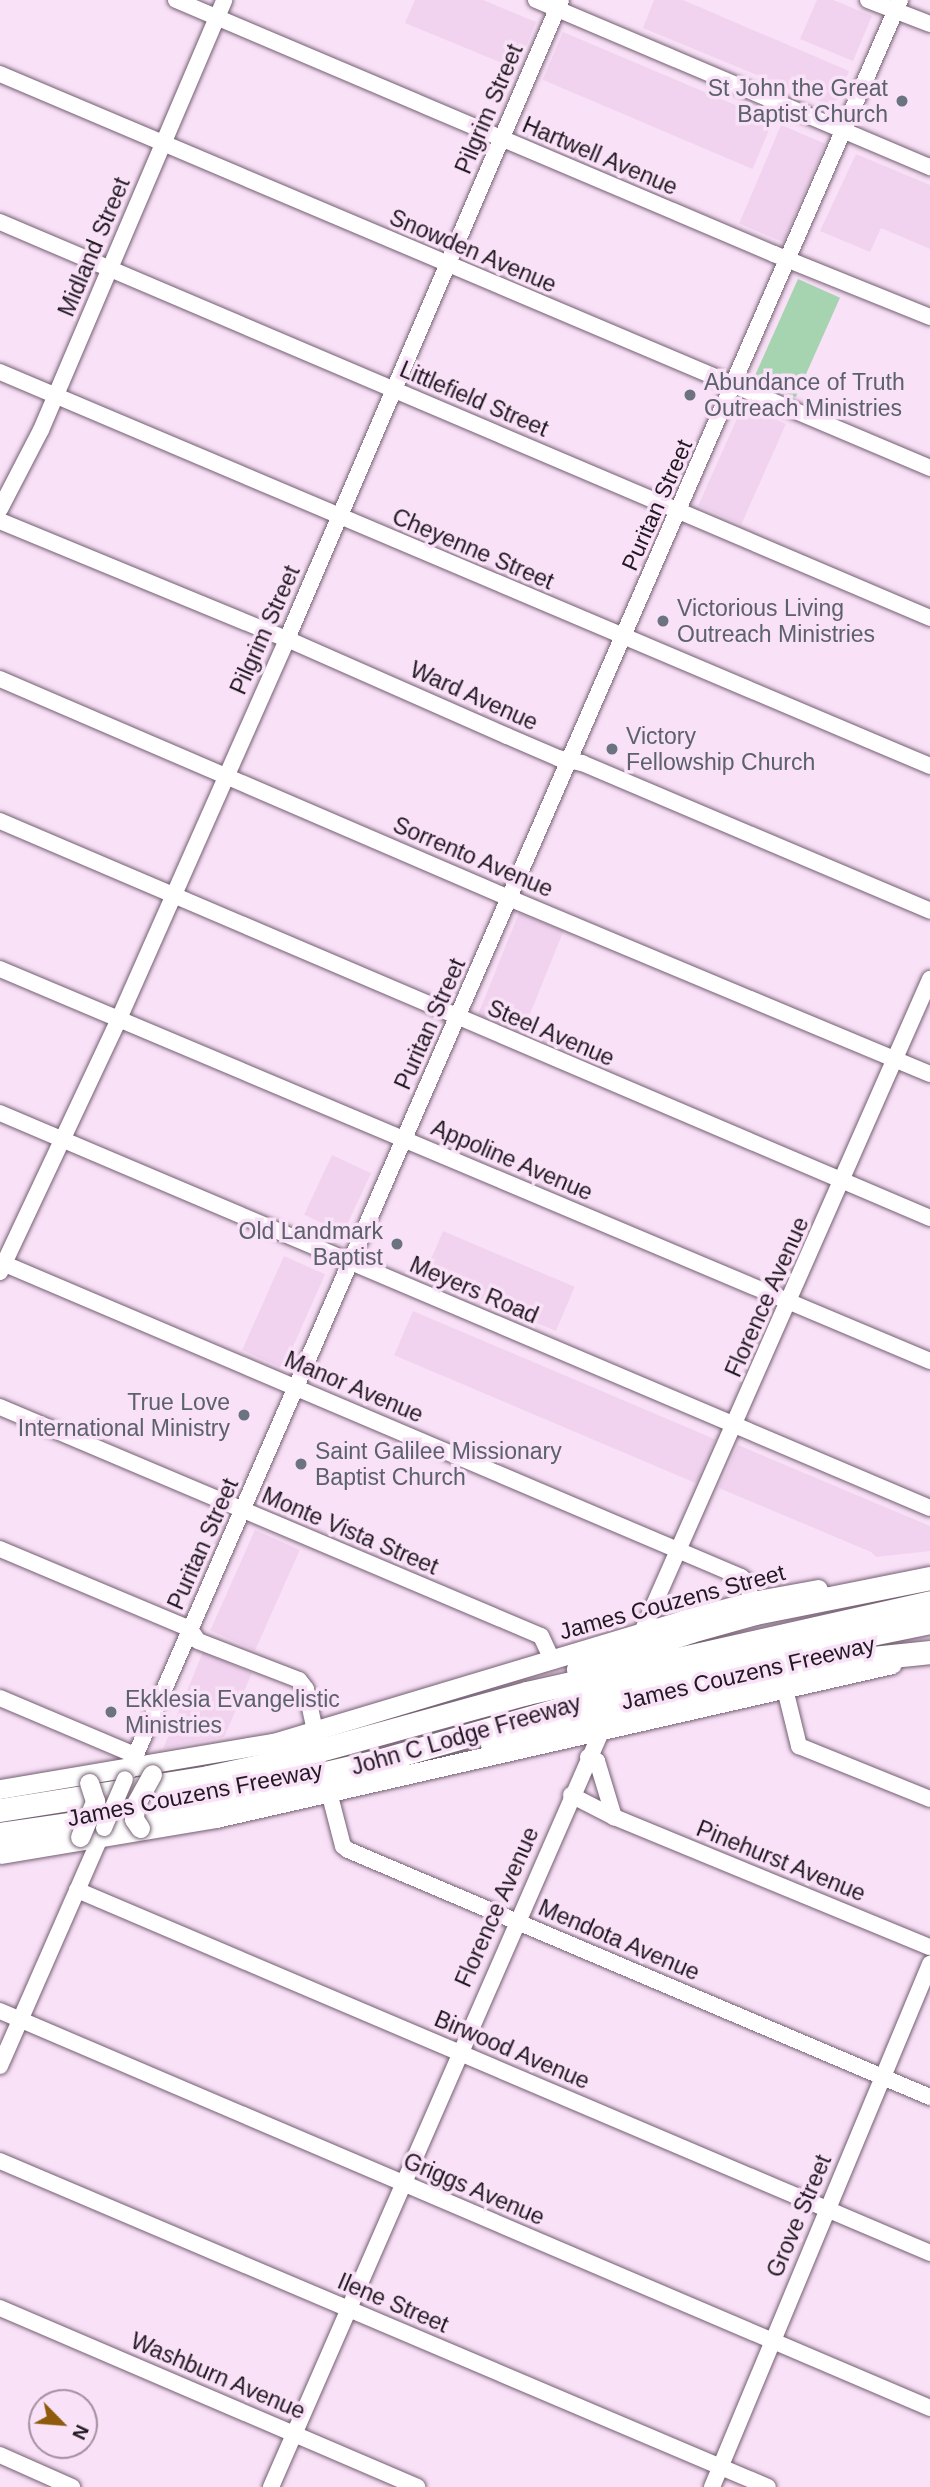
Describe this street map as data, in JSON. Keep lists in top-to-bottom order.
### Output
{
  "streets": {
    "highway": ["John C Lodge Freeway"],
    "main road": ["James Couzens Street", "James Couzens Freeway"],
    "street": [
      "Pilgrim Street",
      "Hartwell Avenue",
      "Midland Street",
      "Snowden Avenue",
      "Littlefield Street",
      "Puritan Street",
      "Cheyenne Street",
      "Ward Avenue",
      "Sorrento Avenue",
      "Steel Avenue",
      "Appoline Avenue",
      "Meyers Road",
      "Florence Avenue",
      "Manor Avenue",
      "Monte Vista Street",
      "Pinehurst Avenue",
      "Mendota Avenue",
      "Birwood Avenue",
      "Griggs Avenue",
      "Grove Street",
      "Ilene Street",
      "Washburn Avenue"
    ]
  },
  "crossings": [
    ["Pilgrim Street", "Hartwell Avenue"],
    ["Pilgrim Street", "Snowden Avenue"],
    ["Pilgrim Street", "Littlefield Street"],
    ["Pilgrim Street", "Cheyenne Street"],
    ["Pilgrim Street", "Ward Avenue"],
    ["Pilgrim Street", "Sorrento Avenue"],
    ["Pilgrim Street", "Steel Avenue"],
    ["Pilgrim Street", "Appoline Avenue"],
    ["Pilgrim Street", "Meyers Road"],
    ["Pilgrim Street", "Manor Avenue"],
    ["Hartwell Avenue", "Midland Street"],
    ["Hartwell Avenue", "Puritan Street"],
    ["Midland Street", "Snowden Avenue"],
    ["Midland Street", "Littlefield Street"],
    ["Midland Street", "Cheyenne Street"],
    ["Snowden Avenue", "Puritan Street"],
    ["Littlefield Street", "Puritan Street"],
    ["Puritan Street", "Cheyenne Street"],
    ["Puritan Street", "Ward Avenue"],
    ["Puritan Street", "Sorrento Avenue"],
    ["Puritan Street", "Steel Avenue"],
    ["Puritan Street", "Appoline Avenue"],
    ["Puritan Street", "Meyers Road"],
    ["Puritan Street", "Manor Avenue"],
    ["Puritan Street", "Monte Vista Street"],
    ["Puritan Street", "James Couzens Freeway"],
    ["Puritan Street", "Birwood Avenue"],
    ["Puritan Street", "Griggs Avenue"],
    ["Sorrento Avenue", "Florence Avenue"],
    ["Steel Avenue", "Florence Avenue"],
    ["Appoline Avenue", "Florence Avenue"],
    ["Meyers Road", "Florence Avenue"],
    ["Florence Avenue", "Manor Avenue"],
    ["Florence Avenue", "James Couzens Street"],
    ["Florence Avenue", "James Couzens Freeway"],
    ["Florence Avenue", "Pinehurst Avenue"],
    ["Florence Avenue", "Mendota Avenue"],
    ["Florence Avenue", "Birwood Avenue"],
    ["Florence Avenue", "Griggs Avenue"],
    ["Florence Avenue", "Ilene Street"],
    ["Florence Avenue", "Washburn Avenue"],
    ["Manor Avenue", "James Couzens Street"],
    ["Monte Vista Street", "James Couzens Street"],
    ["Monte Vista Street", "James Couzens Freeway"],
    ["James Couzens Street", "James Couzens Freeway"],
    ["James Couzens Freeway", "Mendota Avenue"],
    ["Mendota Avenue", "Grove Street"],
    ["Birwood Avenue", "Grove Street"],
    ["Griggs Avenue", "Grove Street"],
    ["Grove Street", "Ilene Street"]
  ],
  "places": [
    "St John the Great Baptist Church",
    "Abundance of Truth Outreach Ministries",
    "Victorious Living Outreach Ministries",
    "Victory Fellowship Church",
    "Old Landmark Baptist",
    "True Love International Ministry",
    "Saint Galilee Missionary Baptist Church",
    "Ekklesia Evangelistic Ministries"
  ],
  "north": "bottom right"
}
